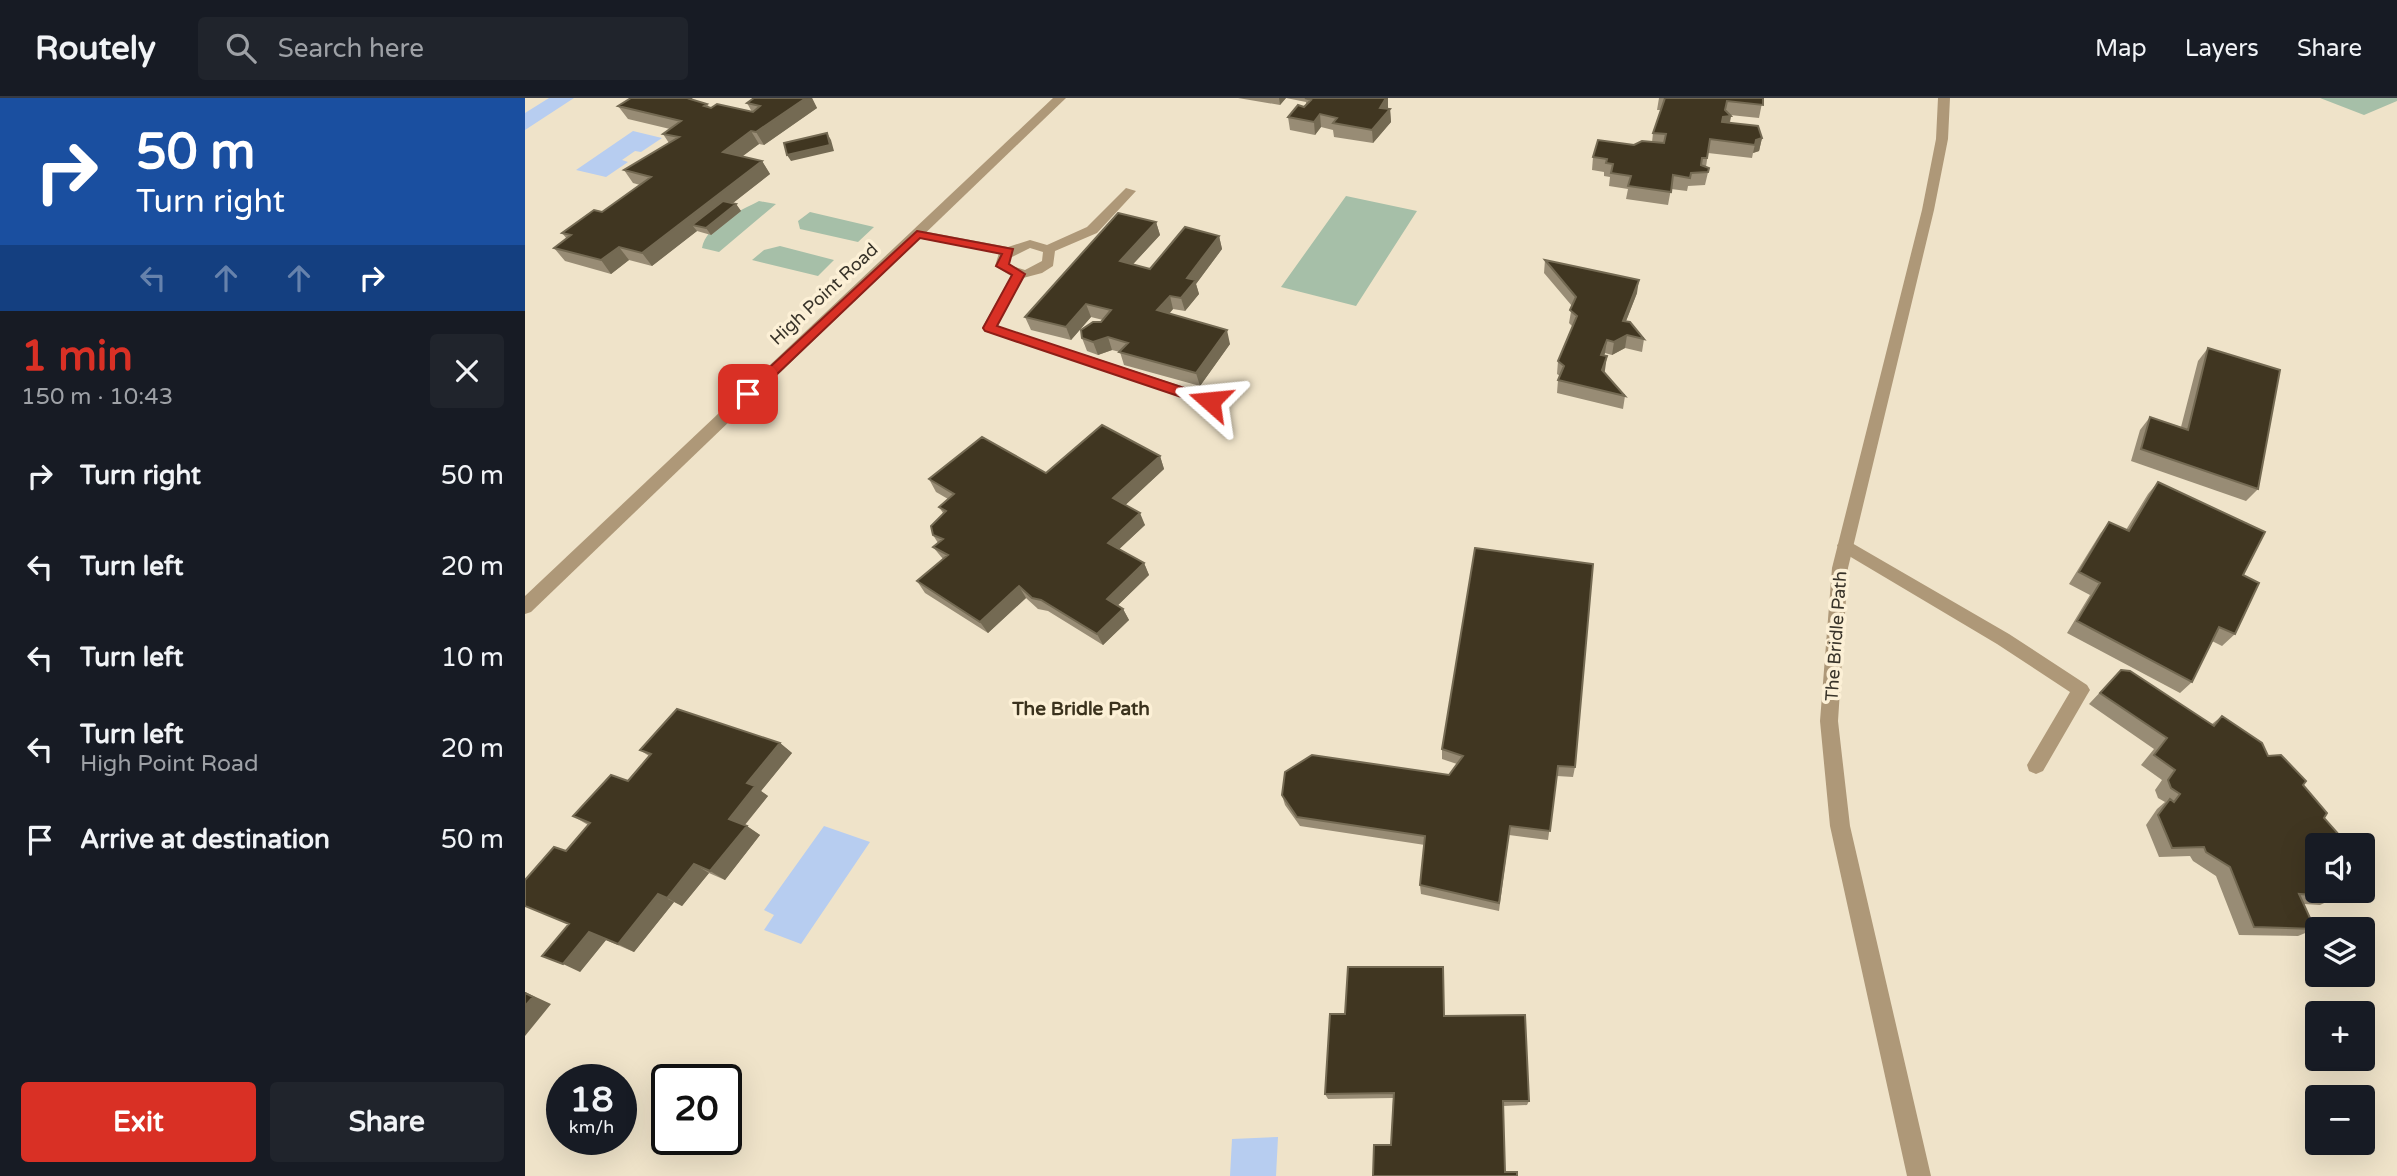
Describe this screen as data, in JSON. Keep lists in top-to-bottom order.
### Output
{
  "streets": {
    "street": ["High Point Road", "The Bridle Path"]
  },
  "districts": ["The Bridle Path"],
  "page": {
    "header": "Routely",
    "search": "Search here",
    "nav": ["Map", "Layers", "Share"],
    "turn": ["50 m", "Turn right"],
    "heading": ["1 min", "150 m · 10:43"],
    "list": [
      {
        "name": "Turn right",
        "value": "50 m"
      },
      {
        "name": "Turn left",
        "value": "20 m"
      },
      {
        "name": "Turn left",
        "value": "10 m"
      },
      {
        "name": "Turn left",
        "note": "High Point Road",
        "value": "20 m"
      },
      {
        "name": "Arrive at destination",
        "value": "50 m"
      }
    ],
    "map_buttons": ["+", "−"],
    "speed": "18 km/h",
    "limit": "20",
    "buttons": ["Exit", "Share"]
  }
}
